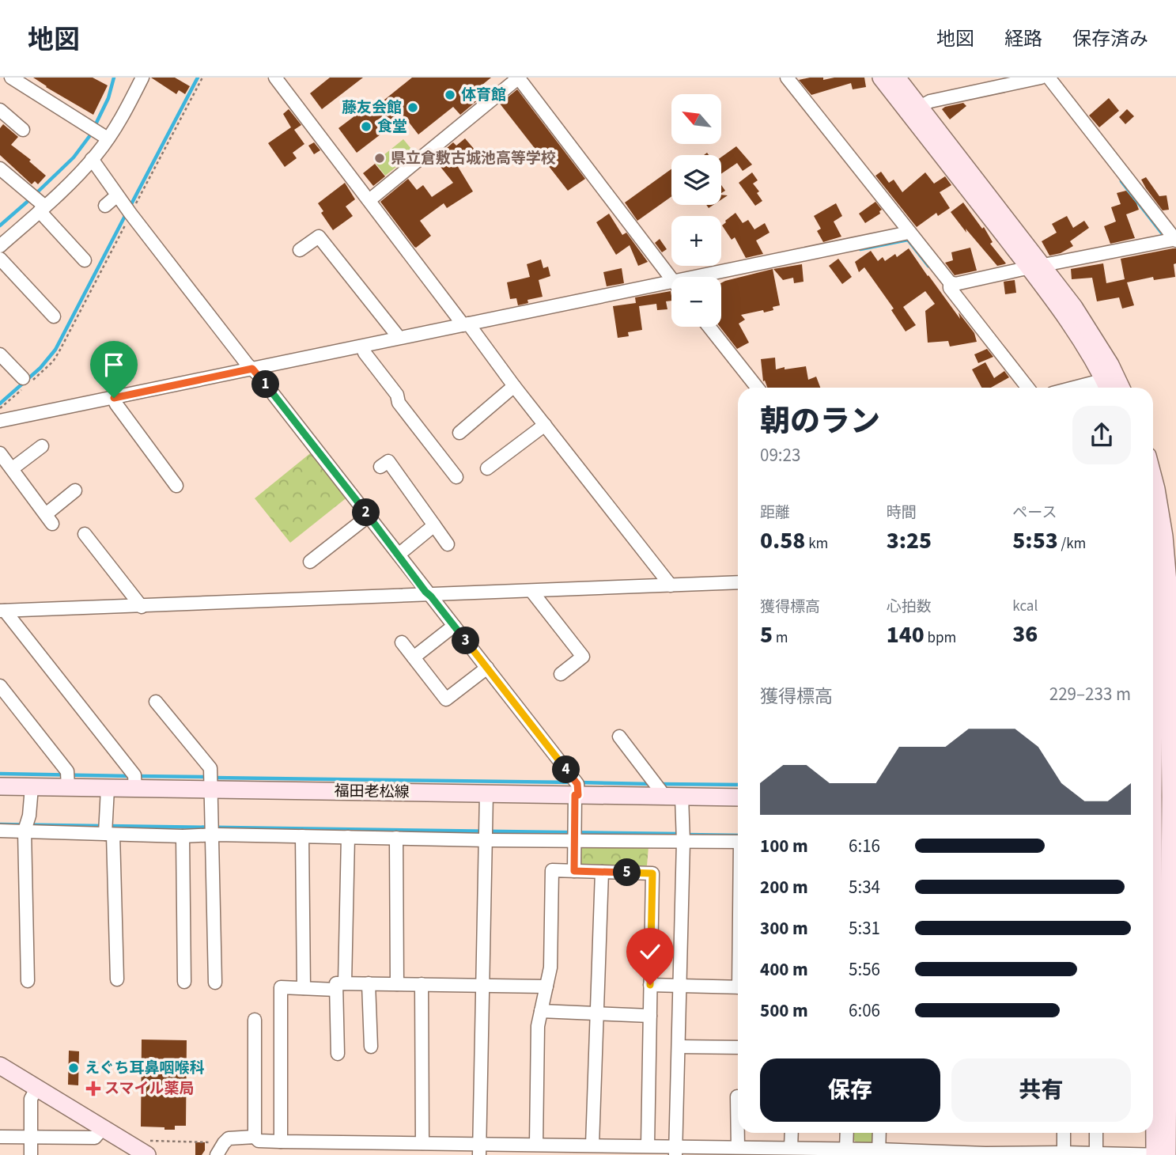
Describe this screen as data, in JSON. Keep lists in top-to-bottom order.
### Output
{
  "streets": {
    "street": ["福田老松線"]
  },
  "places": {
    "other": [
      "体育館",
      "藤友会館",
      "食堂",
      "県立倉敷古城池高等学校",
      "えぐち耳鼻咽喉科"
    ],
    "health": ["スマイル薬局"]
  },
  "north": "top left",
  "page": {
    "header": "地図",
    "nav": ["地図", "経路", "保存済み"],
    "map_buttons": ["+", "−"],
    "pins": [
      "1",
      "2",
      "3",
      "4",
      "5"
    ],
    "heading": ["朝のラン", "09:23"],
    "stats": [
      ["距離", "0.58 km"],
      ["時間", "3:25"],
      ["ペース", "5:53 /km"],
      ["獲得標高", "5 m"],
      ["心拍数", "140 bpm"],
      ["kcal", "36"]
    ],
    "chart": ["獲得標高", "229–233 m"],
    "list": [
      {
        "name": "100 m",
        "note": "6:16"
      },
      {
        "name": "200 m",
        "note": "5:34"
      },
      {
        "name": "300 m",
        "note": "5:31"
      },
      {
        "name": "400 m",
        "note": "5:56"
      },
      {
        "name": "500 m",
        "note": "6:06"
      }
    ],
    "buttons": ["保存", "共有"]
  }
}
